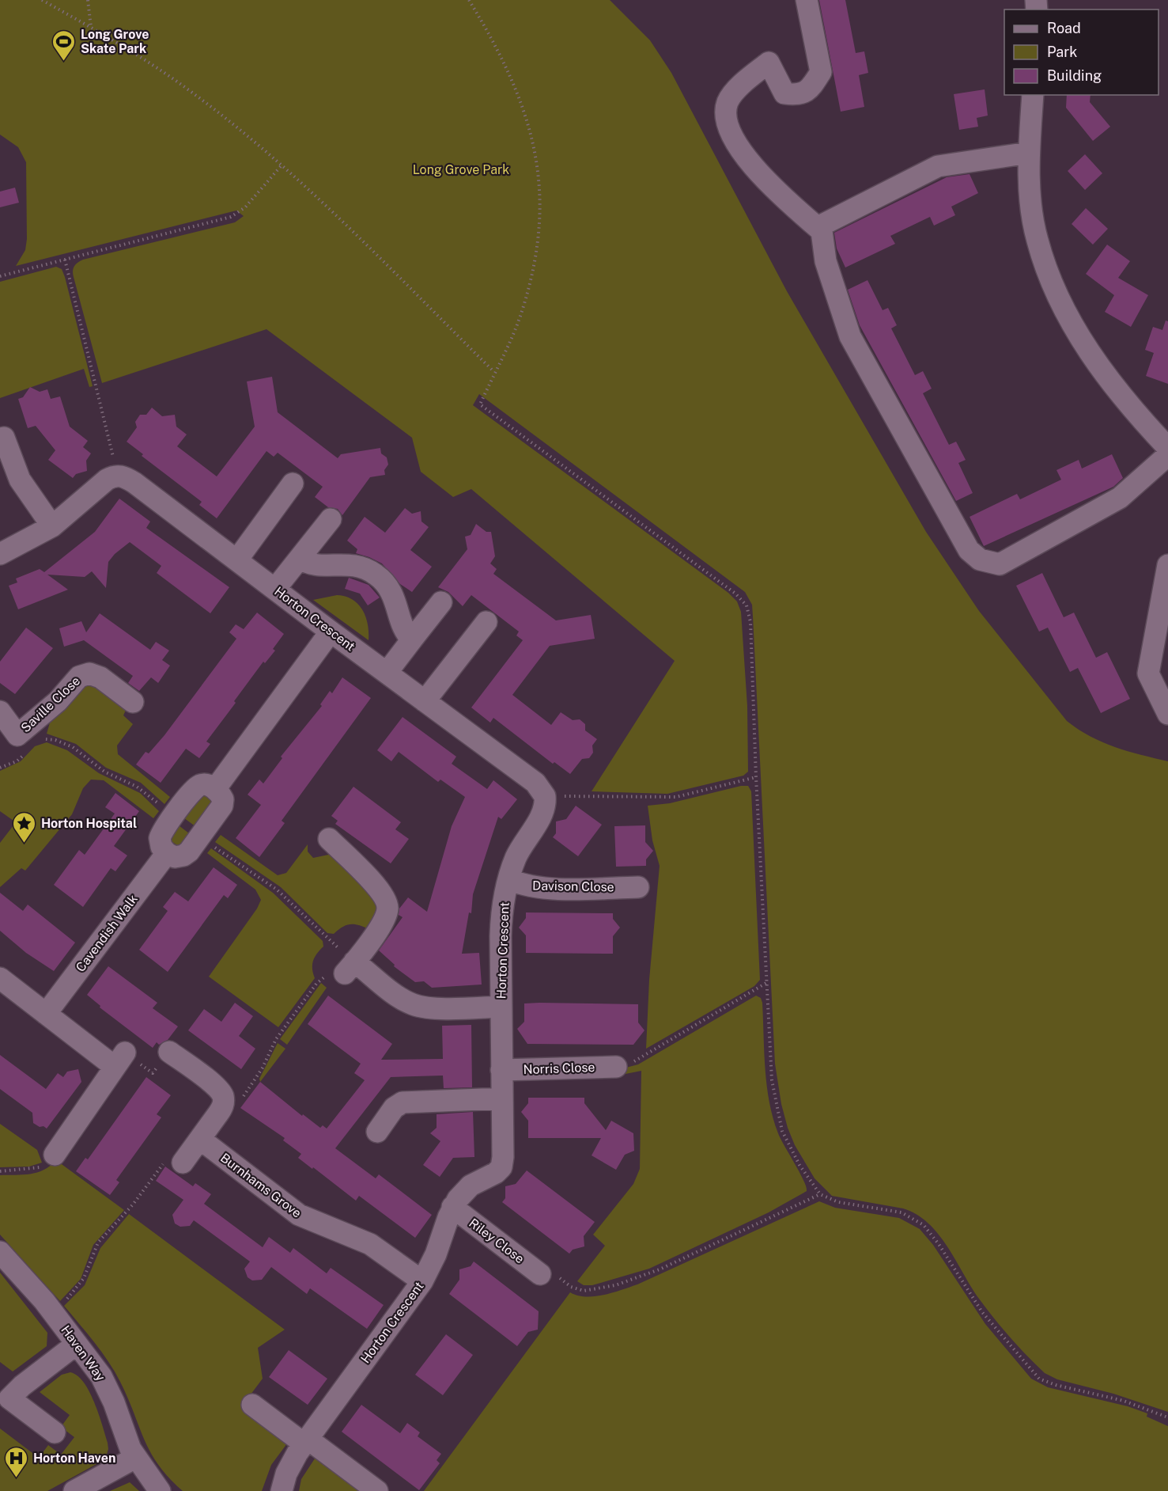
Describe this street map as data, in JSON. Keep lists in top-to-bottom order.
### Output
{
  "streets": {
    "street": [
      "Horton Crescent",
      "Saville Close",
      "Davison Close",
      "Cavendish Walk",
      "Norris Close",
      "Burnhams Grove",
      "Riley Close",
      "Haven Way"
    ]
  },
  "crossings": [
    ["Horton Crescent", "Davison Close"],
    ["Horton Crescent", "Norris Close"],
    ["Horton Crescent", "Burnhams Grove"],
    ["Horton Crescent", "Riley Close"]
  ],
  "parks": ["Long Grove Park"],
  "places": {
    "sports": ["Long Grove Skate Park"],
    "place": ["Horton Hospital"],
    "hospital": ["Horton Haven"]
  },
  "legend": ["Road", "Park", "Building"]
}
